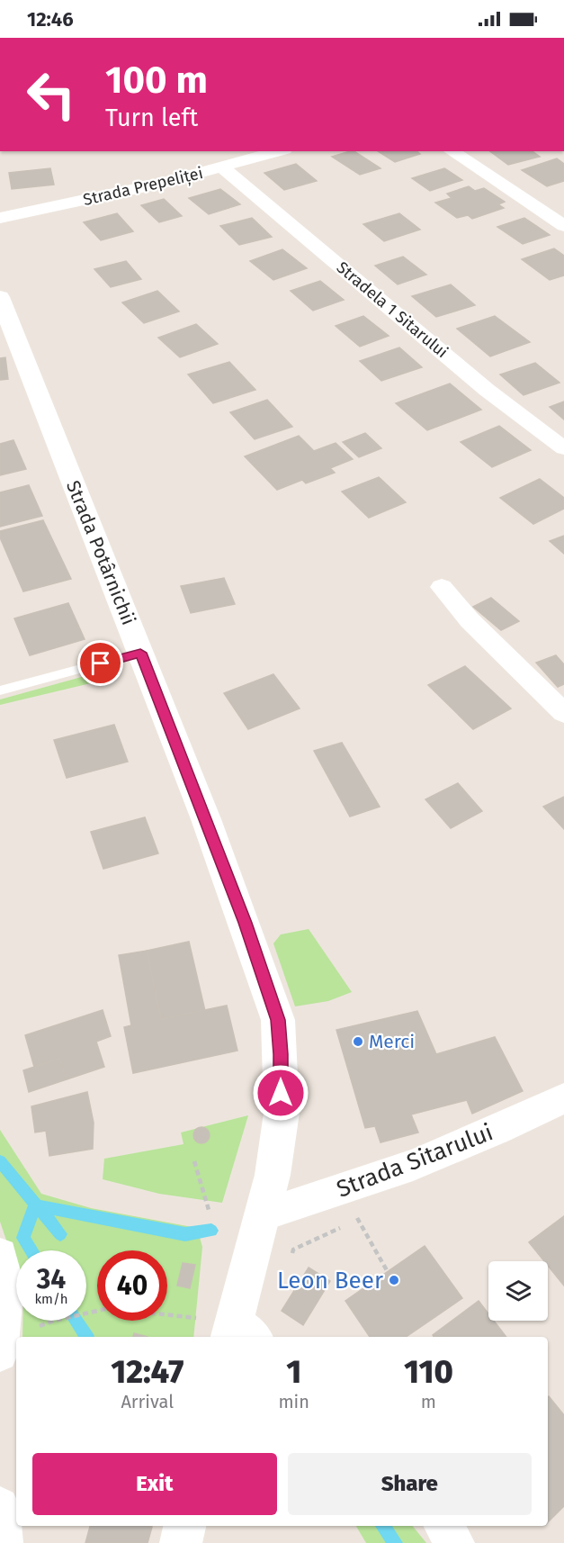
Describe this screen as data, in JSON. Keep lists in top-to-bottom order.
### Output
{
  "streets": {
    "street": [
      "Strada Prepeliței",
      "Stradela 1 Sitarului",
      "Strada Potârnichii",
      "Strada Sitarului"
    ]
  },
  "crossings": [
    ["Strada Prepeliței", "Stradela 1 Sitarului"],
    ["Strada Potârnichii", "Strada Sitarului"]
  ],
  "places": ["Merci", "Leon Beer"],
  "page": {
    "status": "12:46",
    "turn": ["100 m", "Turn left"],
    "speed": "34 km/h",
    "limit": "40",
    "eta": [
      "12:47",
      "Arrival",
      "1",
      "min",
      "110",
      "m"
    ],
    "buttons": ["Exit", "Share"]
  }
}
